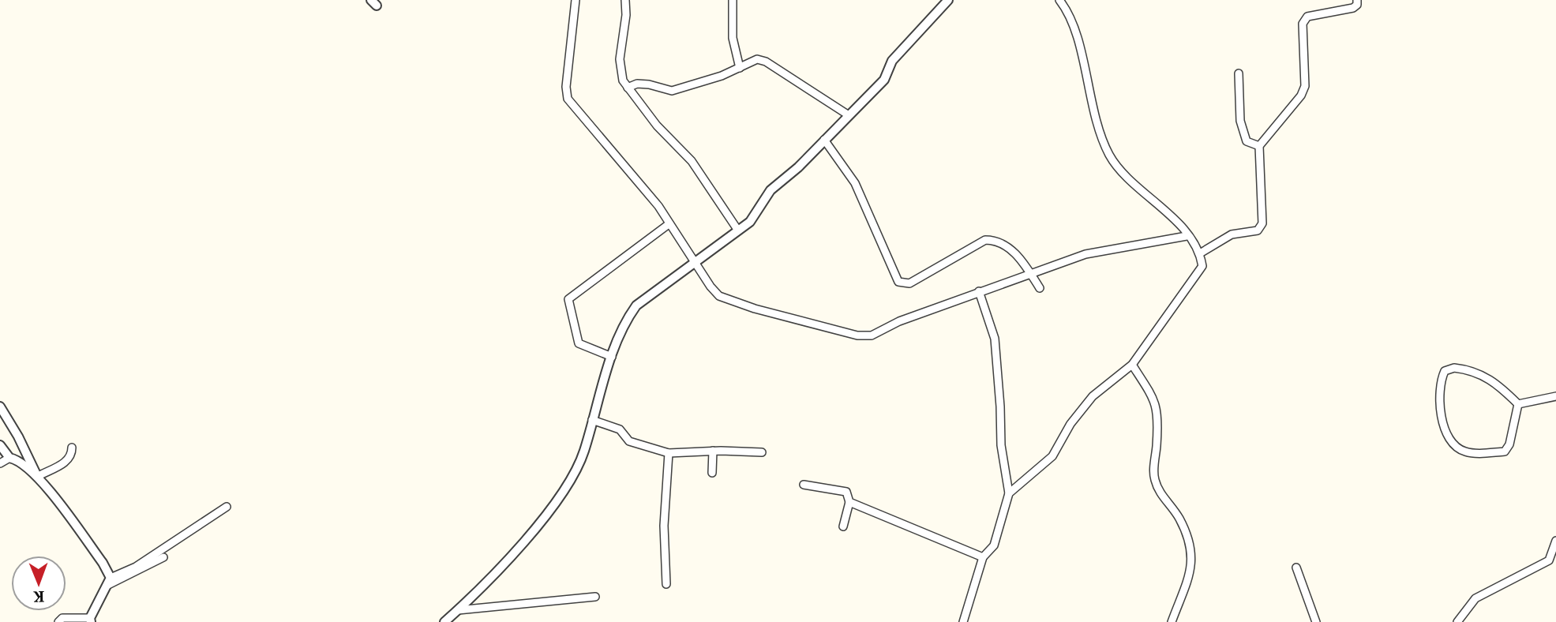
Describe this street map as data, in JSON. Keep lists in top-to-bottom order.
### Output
{
  "north": "bottom"
}
